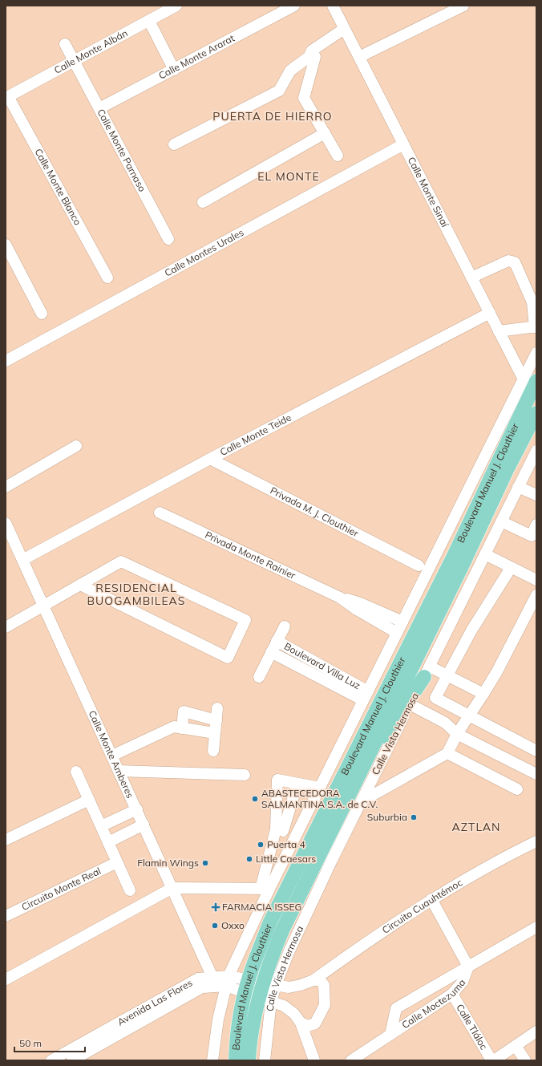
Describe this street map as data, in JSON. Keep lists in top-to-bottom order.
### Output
{
  "streets": {
    "main road": ["Boulevard Manuel J. Clouthier"],
    "street": [
      "Calle Monte Albán",
      "Calle Monte Ararat",
      "Calle Monte Parnaso",
      "Calle Monte Blanco",
      "Calle Monte Sinaí",
      "Calle Montes Urales",
      "Calle Monte Teide",
      "Privada M. J. Clouthier",
      "Privada Monte Rainier",
      "Boulevard Villa Luz",
      "Calle Vista Hermosa",
      "Calle Monte Amberes",
      "Circuito Monte Real",
      "Circuito Cuauhtémoc",
      "Avenida Las Flores",
      "Calle Moctezuma",
      "Calle Tláloc"
    ]
  },
  "crossings": [
    ["Calle Monte Albán", "Calle Monte Parnaso"],
    ["Calle Monte Albán", "Calle Monte Blanco"],
    ["Calle Monte Ararat", "Calle Monte Parnaso"],
    ["Calle Monte Sinaí", "Calle Montes Urales"],
    ["Calle Monte Sinaí", "Calle Monte Teide"],
    ["Calle Monte Sinaí", "Boulevard Manuel J. Clouthier"],
    ["Calle Monte Teide", "Privada M. J. Clouthier"],
    ["Calle Monte Teide", "Calle Monte Amberes"],
    ["Boulevard Manuel J. Clouthier", "Calle Vista Hermosa"],
    ["Boulevard Manuel J. Clouthier", "Circuito Cuauhtémoc"],
    ["Calle Vista Hermosa", "Circuito Cuauhtémoc"],
    ["Calle Monte Amberes", "Avenida Las Flores"],
    ["Calle Moctezuma", "Calle Tláloc"]
  ],
  "districts": [
    "PUERTA DE HIERRO",
    "EL MONTE",
    "RESIDENCIAL BUOGAMBILEAS",
    "AZTLAN"
  ],
  "places": {
    "other": [
      "ABASTECEDORA SALMANTINA S.A. de C.V.",
      "Suburbia",
      "Puerta 4",
      "Little Caesars",
      "Flamin Wings",
      "Oxxo"
    ],
    "health": ["FARMACIA ISSEG"]
  },
  "scale_bar": "50 m"
}
